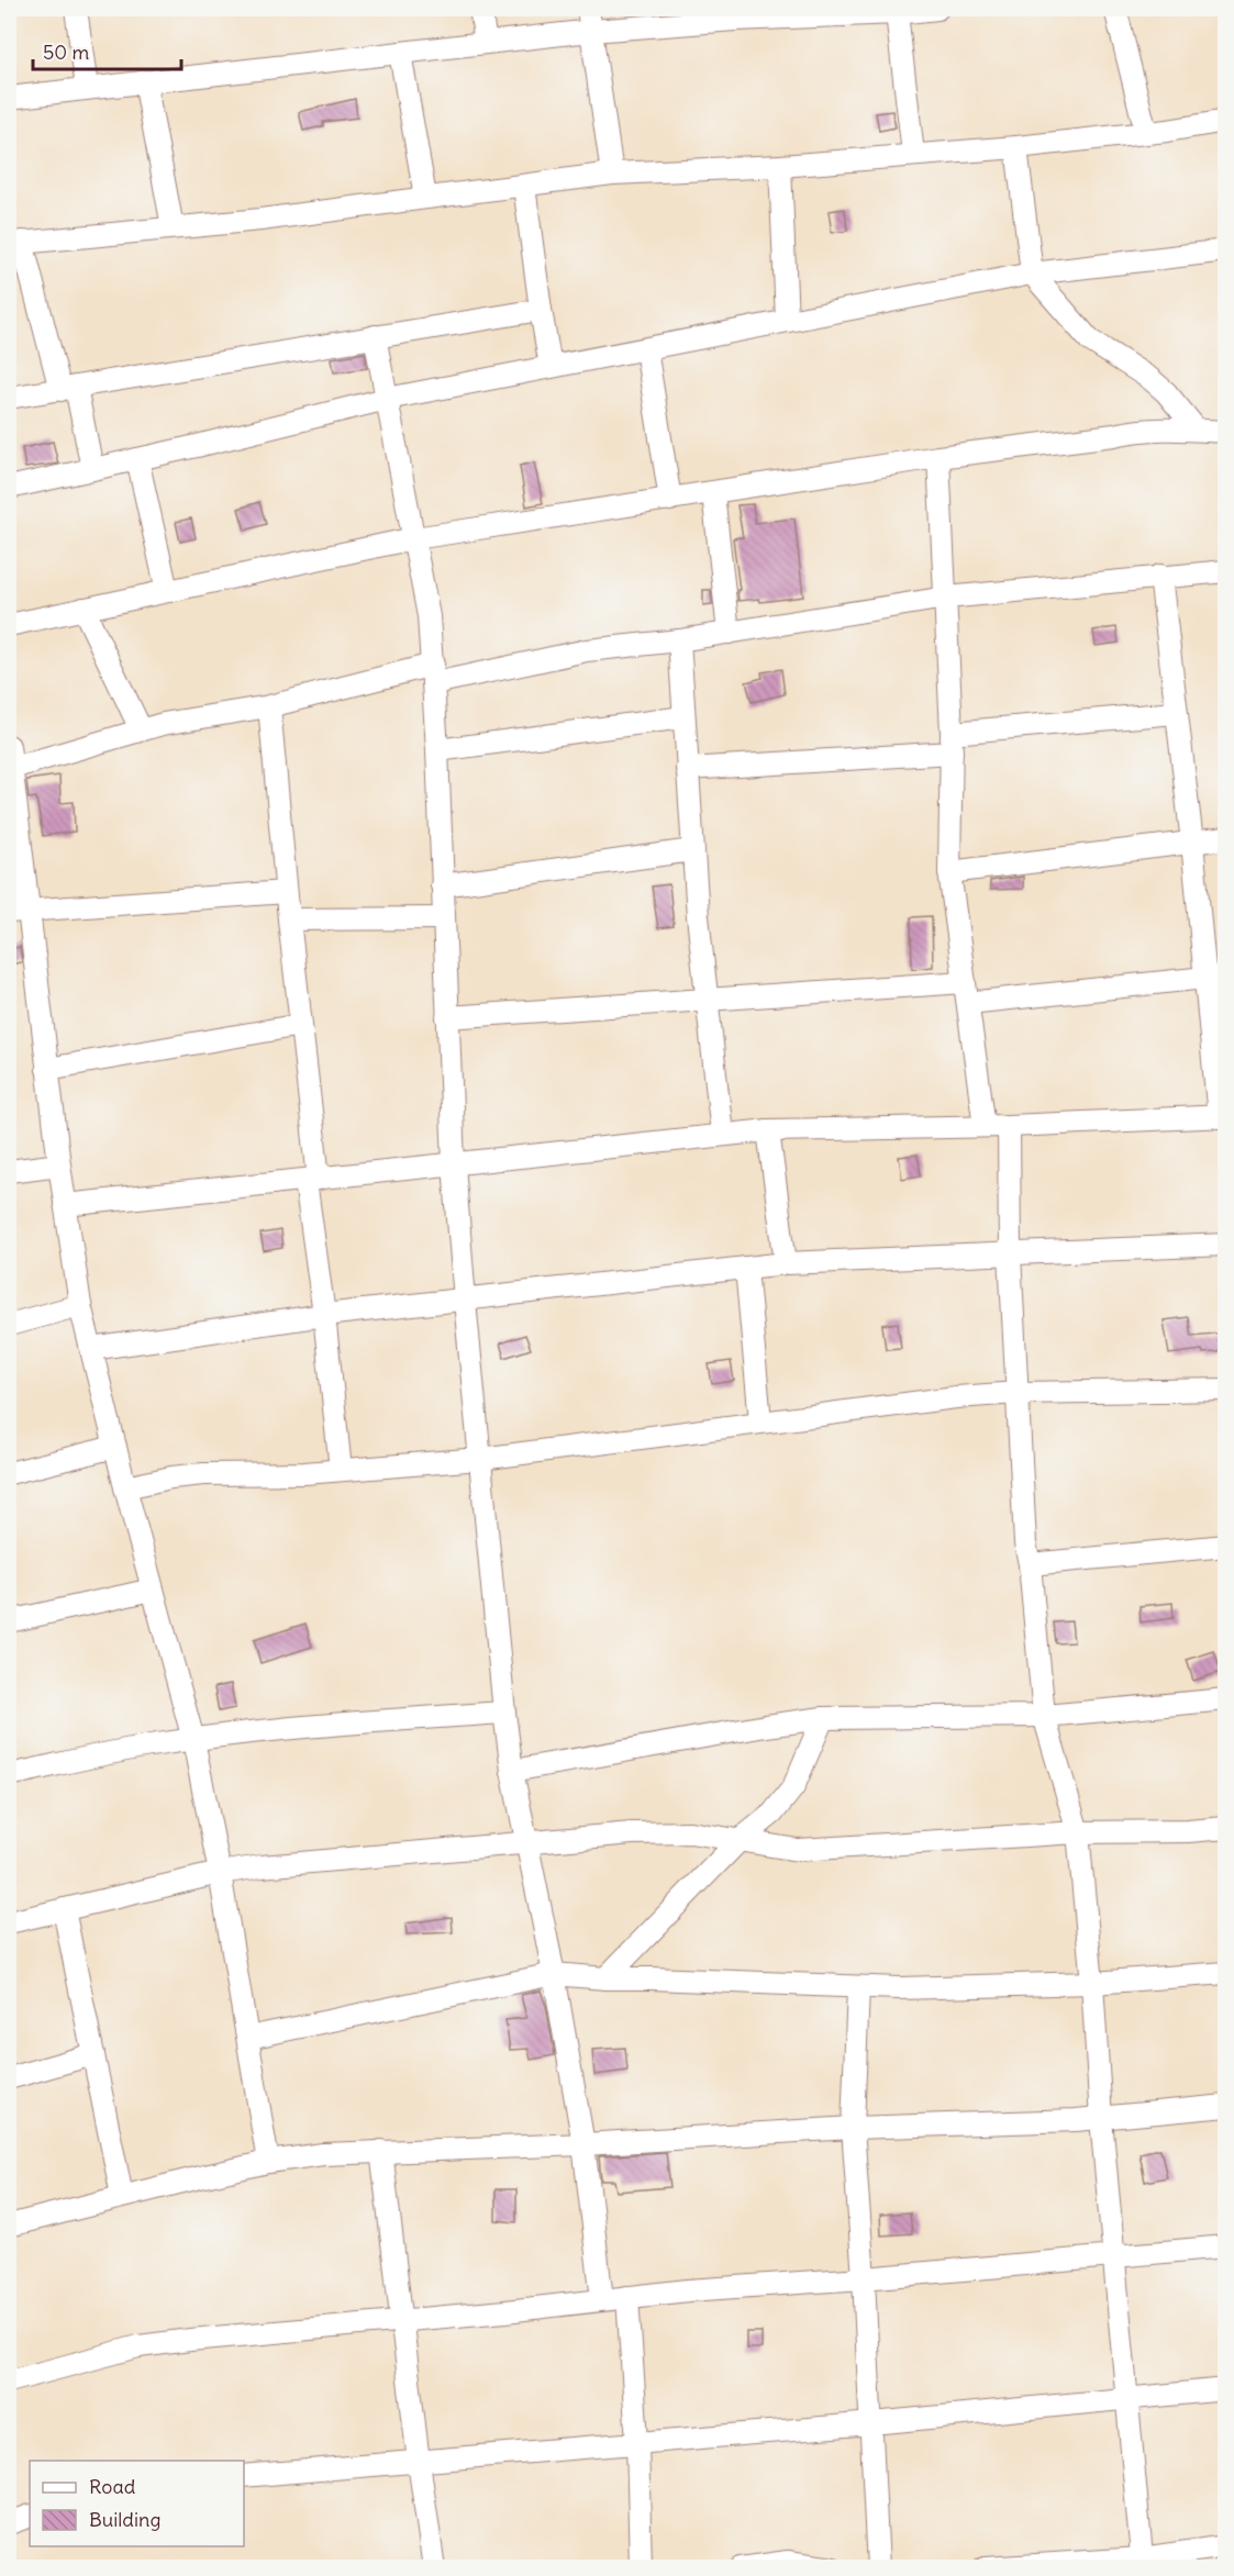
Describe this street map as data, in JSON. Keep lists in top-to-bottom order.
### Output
{
  "legend": ["Road", "Building"],
  "scale_bar": "50 m"
}
